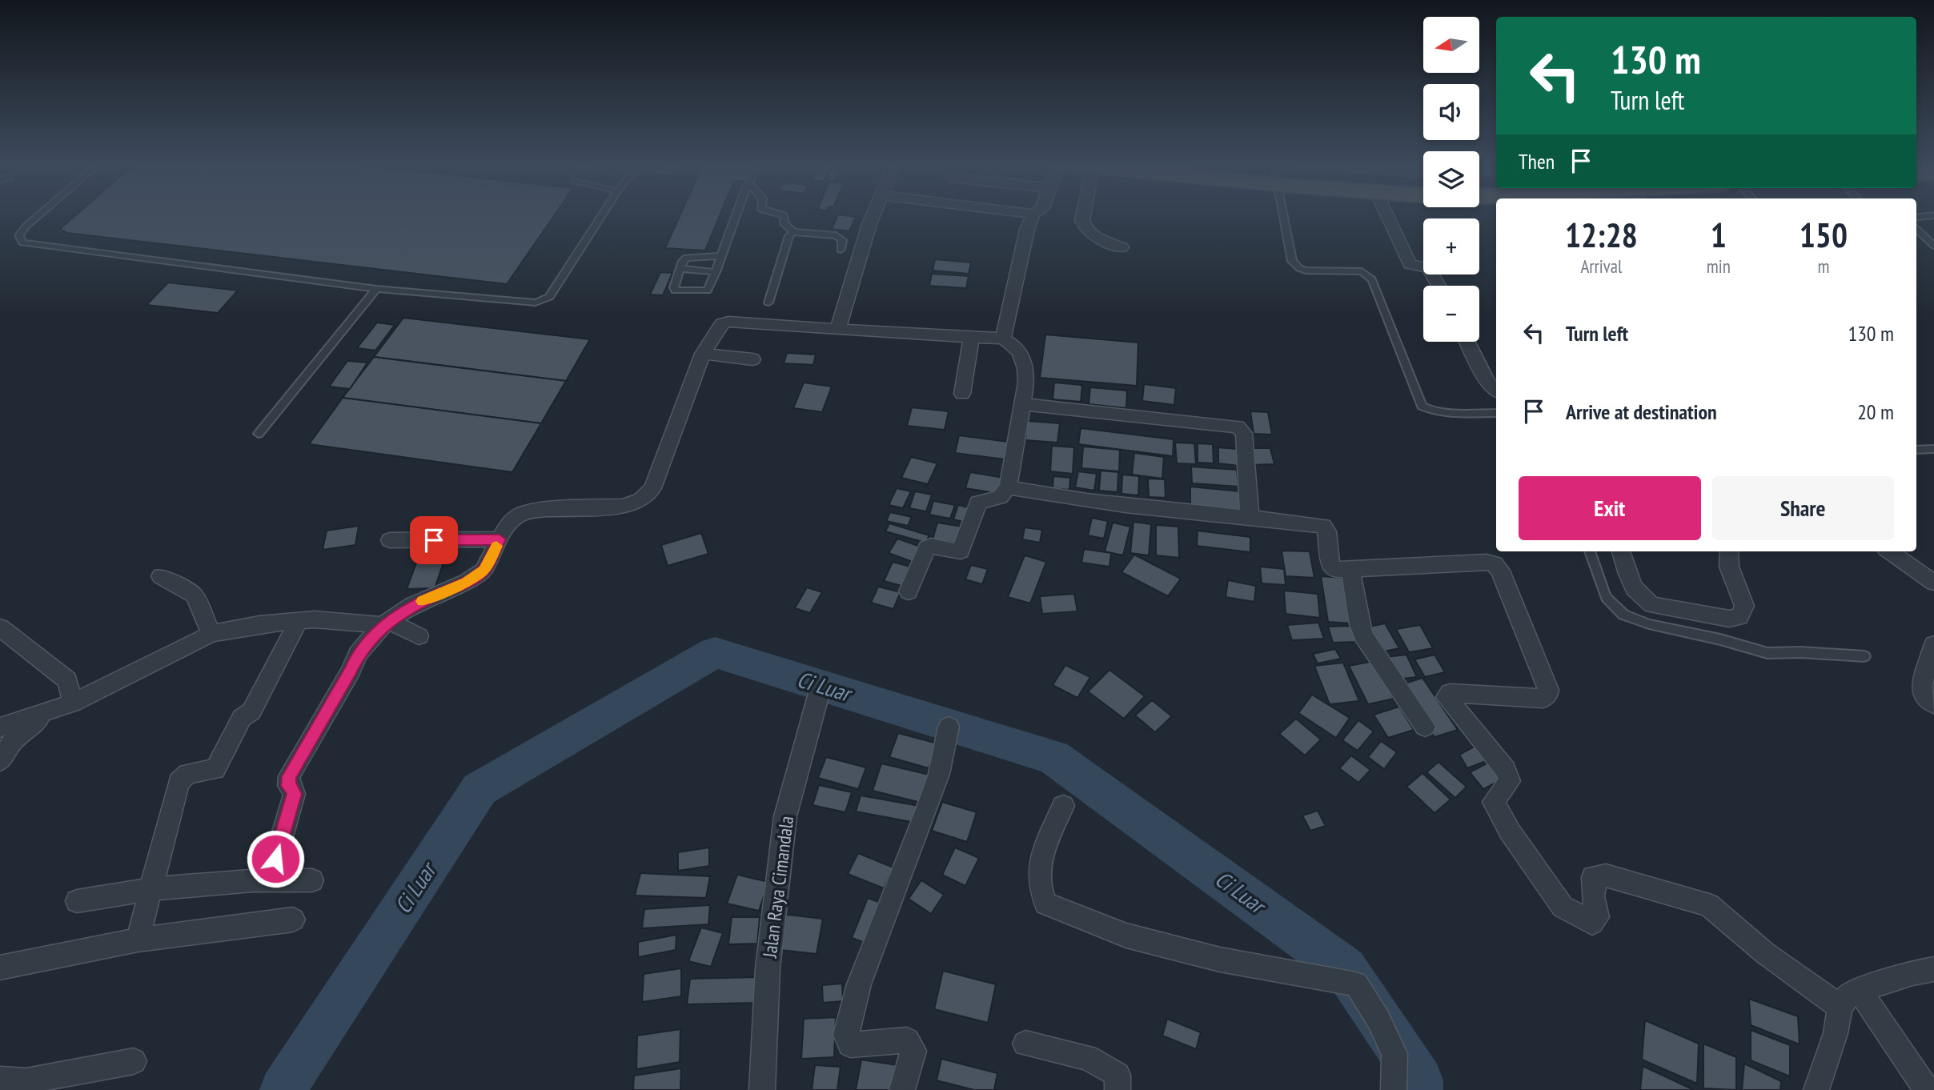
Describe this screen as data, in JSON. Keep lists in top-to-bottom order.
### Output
{
  "streets": {
    "street": ["Jalan Raya Cimandala"]
  },
  "water": ["Ci Luar"],
  "north": "left",
  "page": {
    "map_buttons": ["+", "−"],
    "turn": ["130 m", "Turn left"],
    "then": "Then",
    "eta": [
      "12:28",
      "Arrival",
      "1",
      "min",
      "150",
      "m"
    ],
    "list": [
      {
        "name": "Turn left",
        "value": "130 m"
      },
      {
        "name": "Arrive at destination",
        "value": "20 m"
      }
    ],
    "buttons": ["Exit", "Share"]
  }
}
